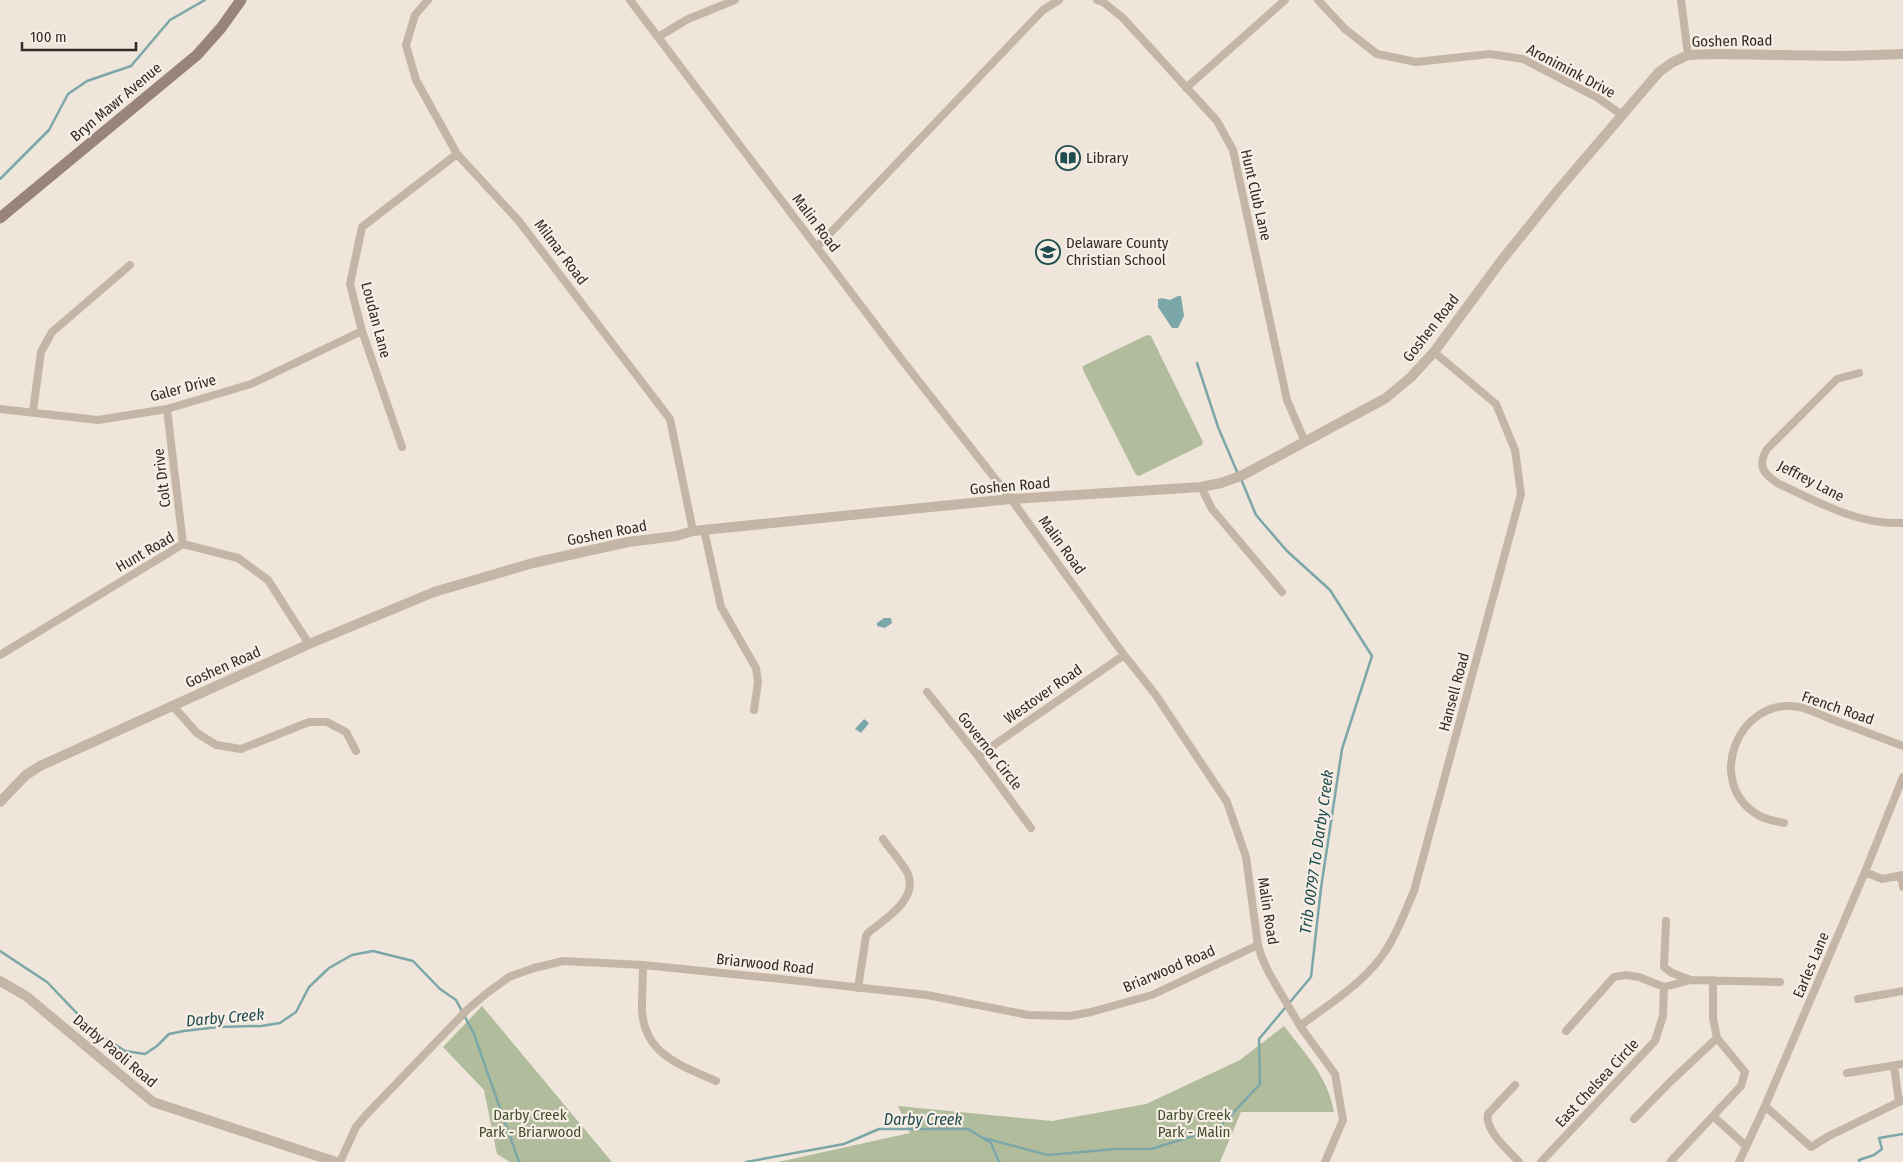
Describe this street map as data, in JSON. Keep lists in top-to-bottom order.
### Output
{
  "streets": {
    "main road": ["Bryn Mawr Avenue"],
    "street": [
      "Goshen Road",
      "Aronimink Drive",
      "Hunt Club Lane",
      "Malin Road",
      "Milmar Road",
      "Loudan Lane",
      "Galer Drive",
      "Colt Drive",
      "Jeffrey Lane",
      "Hunt Road",
      "Hansell Road",
      "Westover Road",
      "French Road",
      "Governor Circle",
      "Briarwood Road",
      "Earles Lane",
      "Darby Paoli Road",
      "East Chelsea Circle"
    ]
  },
  "crossings": [
    ["Goshen Road", "Aronimink Drive"],
    ["Goshen Road", "Hunt Club Lane"],
    ["Goshen Road", "Malin Road"],
    ["Goshen Road", "Milmar Road"],
    ["Goshen Road", "Hunt Road"],
    ["Goshen Road", "Hansell Road"],
    ["Malin Road", "Hansell Road"],
    ["Malin Road", "Westover Road"],
    ["Malin Road", "Briarwood Road"],
    ["Milmar Road", "Loudan Lane"],
    ["Loudan Lane", "Galer Drive"],
    ["Galer Drive", "Colt Drive"],
    ["Colt Drive", "Hunt Road"],
    ["Westover Road", "Governor Circle"]
  ],
  "water": ["Trib 00797 To Darby Creek", "Darby Creek"],
  "parks": ["Darby Creek Park - Briarwood", "Darby Creek Park - Malin"],
  "places": {
    "library": ["Library"],
    "school or university": ["Delaware County Christian School"]
  },
  "scale_bar": "100 m"
}
